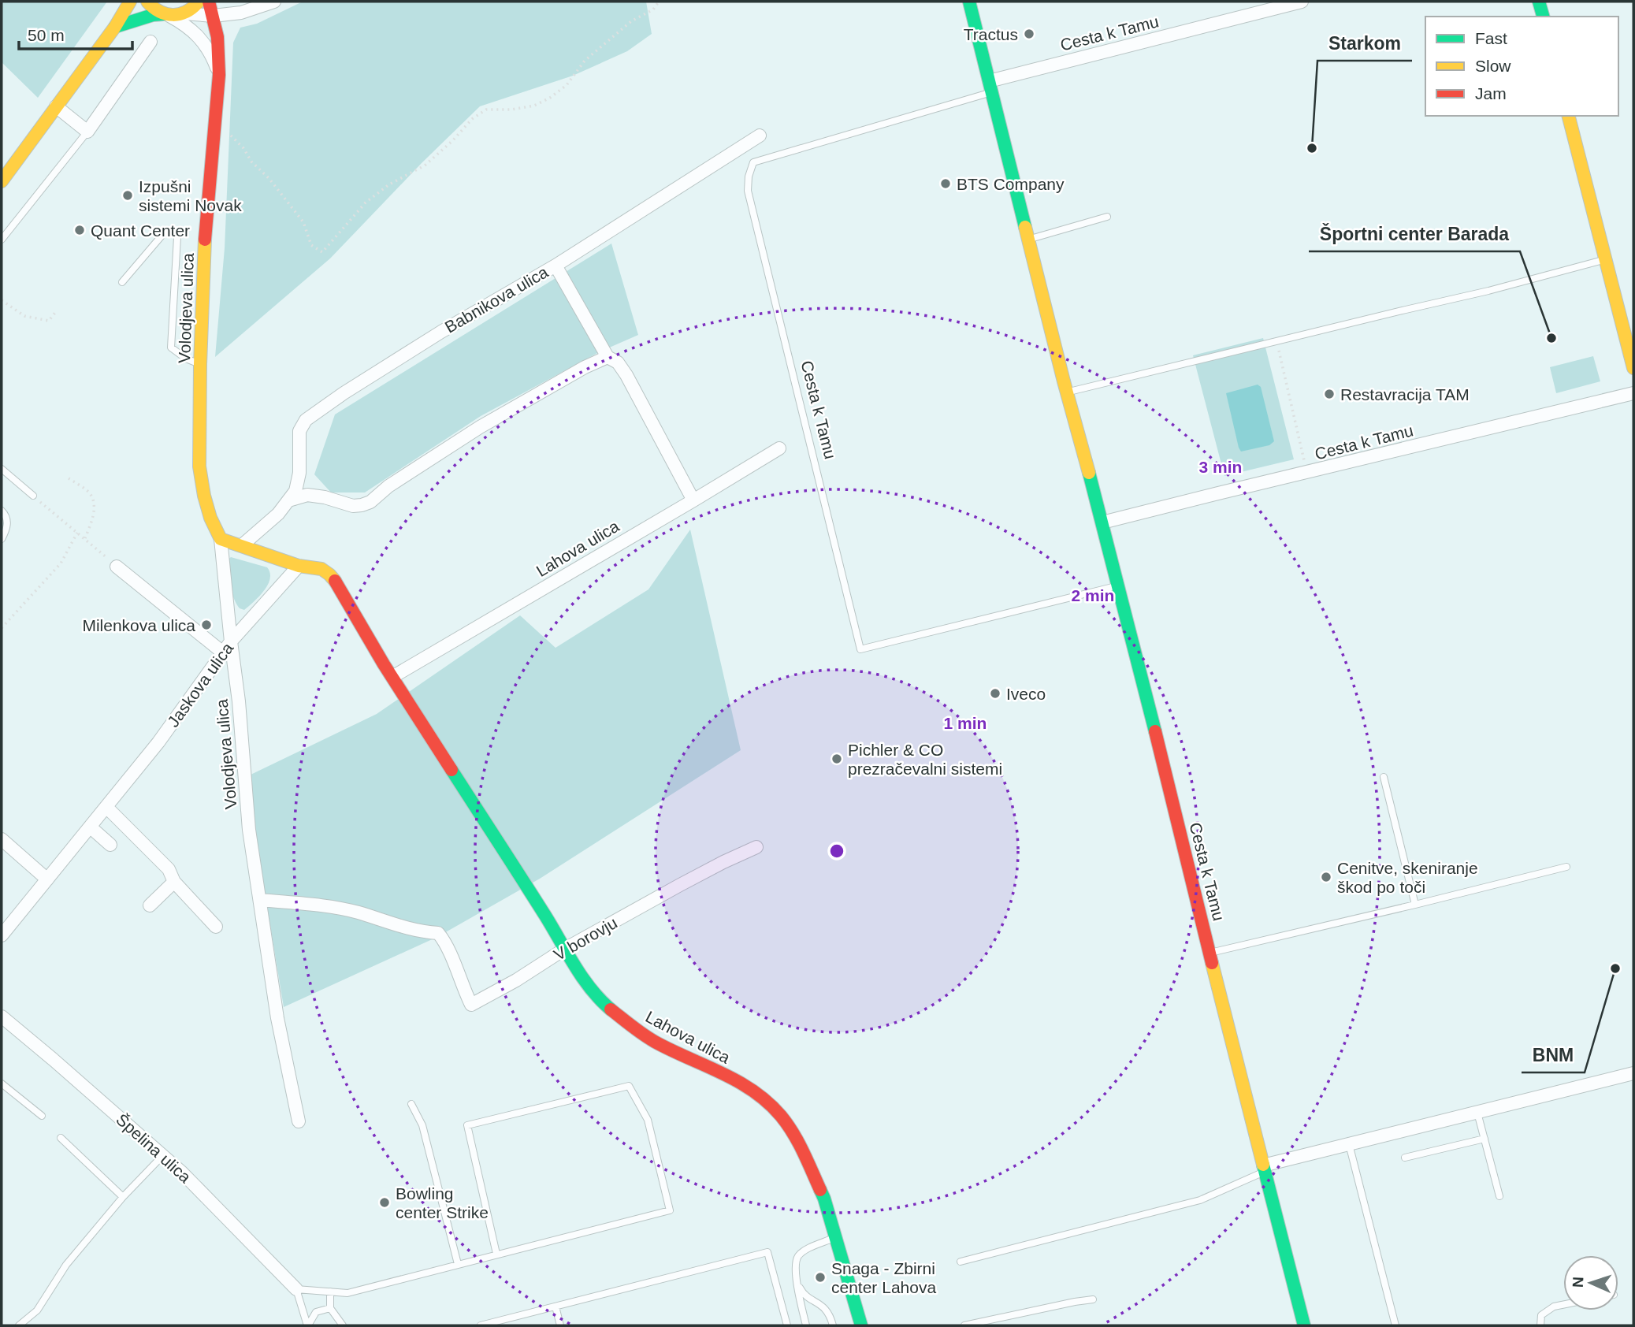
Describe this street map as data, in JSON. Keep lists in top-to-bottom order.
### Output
{
  "streets": {
    "street": [
      "Cesta k Tamu",
      "Babnikova ulica",
      "Volodjeva ulica",
      "Lahova ulica",
      "Jaskova ulica",
      "V borovju",
      "Špelina ulica"
    ]
  },
  "crossings": [
    ["Volodjeva ulica", "Jaskova ulica"],
    ["Volodjeva ulica", "V borovju"],
    ["Lahova ulica", "Jaskova ulica"],
    ["Lahova ulica", "V borovju"]
  ],
  "places": [
    "Tractus",
    "Starkom",
    "BTS Company",
    "Izpušni sistemi Novak",
    "Quant Center",
    "Športni center Barada",
    "Restavracija TAM",
    "Milenkova ulica",
    "Iveco",
    "Pichler & CO prezračevalni sistemi",
    "Cenitve, skeniranje škod po toči",
    "BNM",
    "Bowling center Strike",
    "Snaga - Zbirni center Lahova"
  ],
  "legend": ["Fast", "Slow", "Jam"],
  "scale_bar": "50 m",
  "north": "left",
  "rings": ["3 min", "2 min", "1 min"]
}
